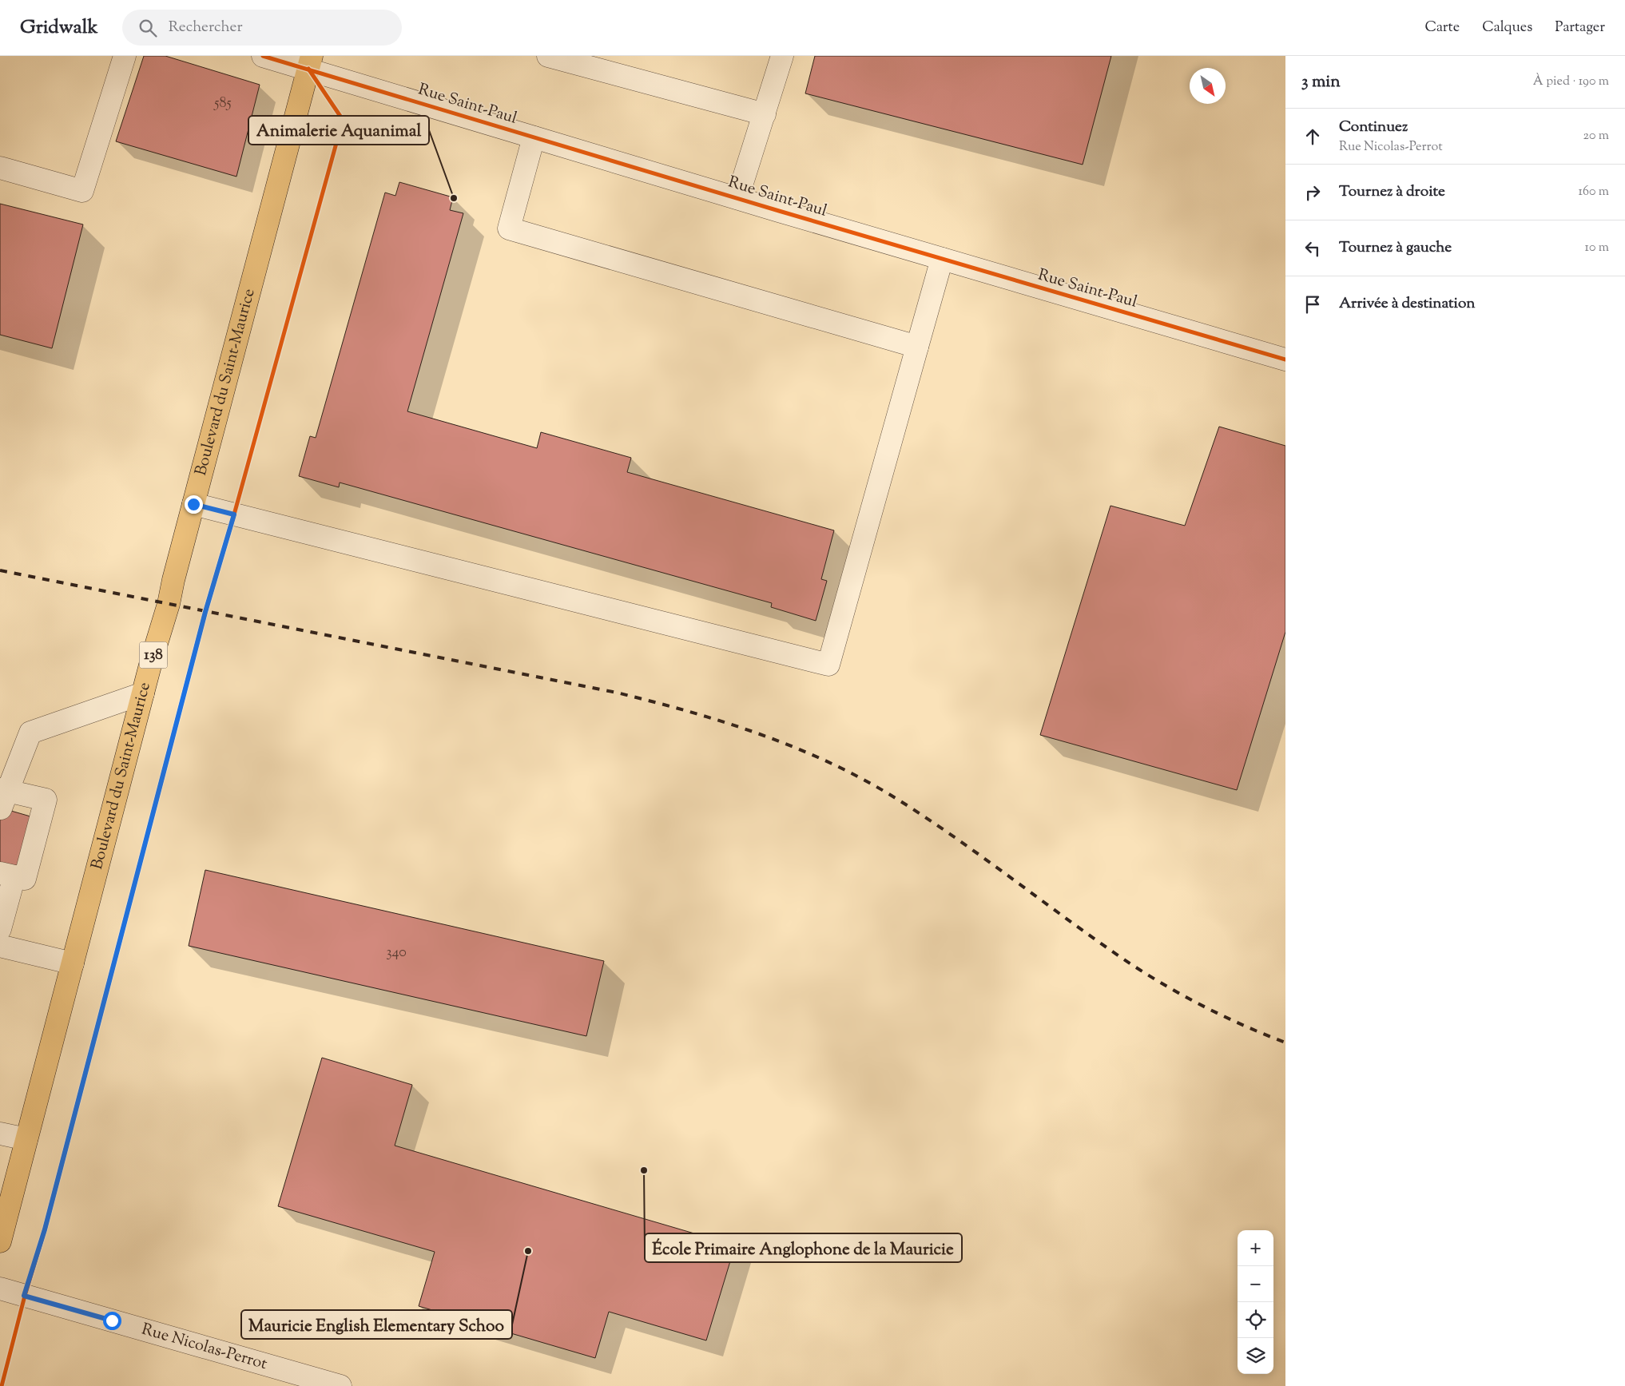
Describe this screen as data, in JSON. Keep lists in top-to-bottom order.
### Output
{
  "streets": {
    "main road": ["Boulevard du Saint-Maurice", "138"],
    "street": ["Rue Saint-Paul", "Rue Nicolas-Perrot"]
  },
  "crossings": [
    ["Rue Saint-Paul", "Boulevard du Saint-Maurice"]
  ],
  "places": ["Animalerie Aquanimal", "École Primaire Anglophone de la Mauricie", "Mauricie English Elementary Schoo"],
  "house_numbers": ["585", "340"],
  "north": "bottom right",
  "page": {
    "header": "Gridwalk",
    "search": "Rechercher",
    "nav": ["Carte", "Calques", "Partager"],
    "heading": ["3 min", "À pied · 190 m"],
    "list": [
      ["Continuez", "Rue Nicolas-Perrot", "20 m"],
      ["Tournez à droite", "160 m"],
      ["Tournez à gauche", "10 m"],
      "Arrivée à destination"
    ],
    "map_buttons": ["+", "−"]
  }
}
